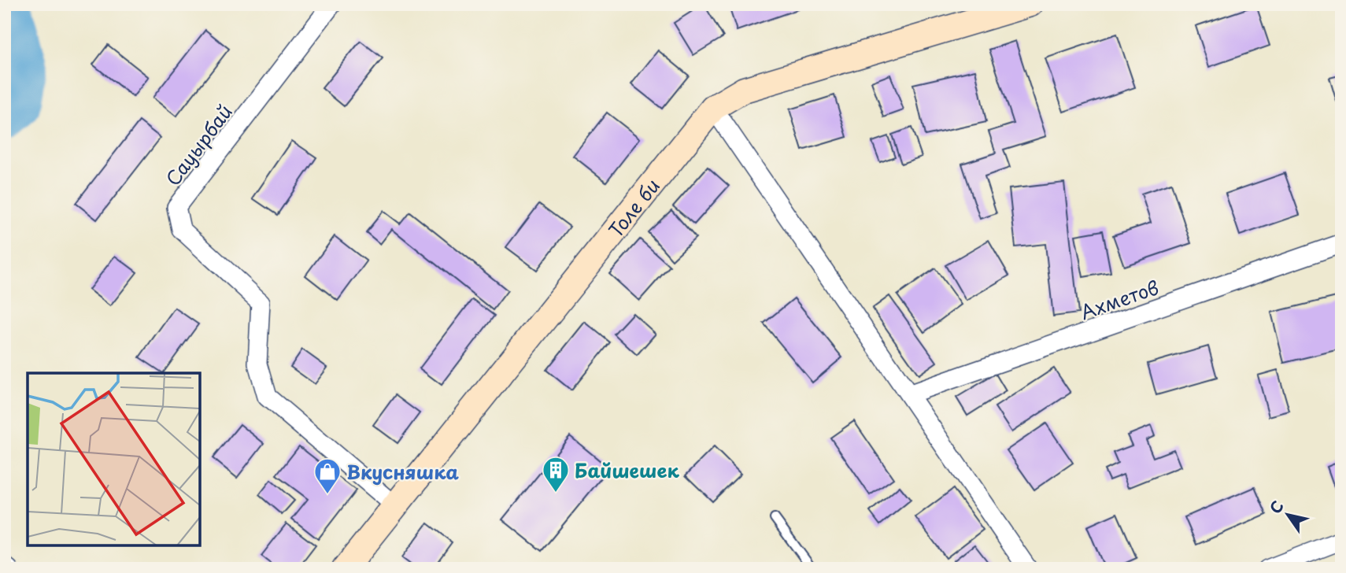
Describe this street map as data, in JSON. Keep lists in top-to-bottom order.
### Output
{
  "streets": {
    "main road": ["Толе би"],
    "street": ["Сауырбай", "Ахметов"]
  },
  "crossings": [
    ["Сауырбай", "Толе би"]
  ],
  "places": {
    "building": ["Байшешек"],
    "shop": ["Вкусняшка"]
  },
  "north": "top left"
}
